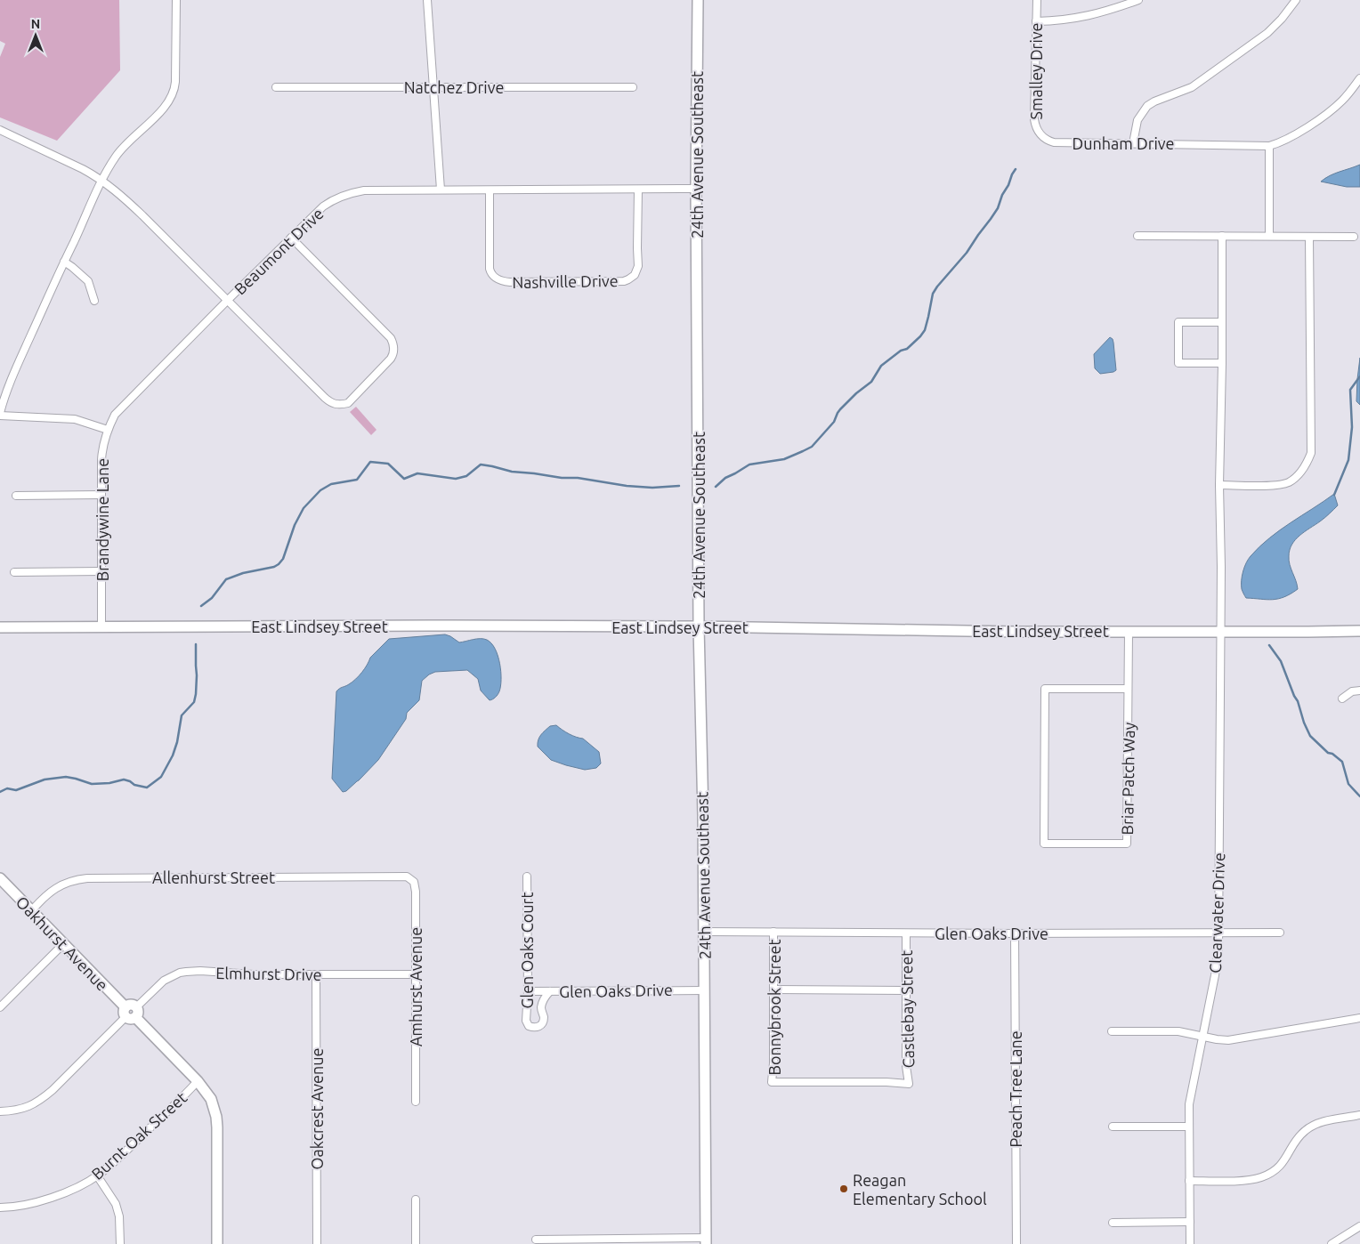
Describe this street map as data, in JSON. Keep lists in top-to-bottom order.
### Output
{
  "streets": {
    "street": [
      "Smalley Drive",
      "Natchez Drive",
      "Dunham Drive",
      "24th Avenue Southeast",
      "Beaumont Drive",
      "Nashville Drive",
      "Brandywine Lane",
      "East Lindsey Street",
      "Briar Patch Way",
      "Allenhurst Street",
      "Clearwater Drive",
      "Glen Oaks Drive",
      "Oakhurst Avenue",
      "Glen Oaks Court",
      "Elmhurst Drive",
      "Amhurst Avenue",
      "Bonnybrook Street",
      "Castlebay Street",
      "Peach Tree Lane",
      "Oakcrest Avenue",
      "Burnt Oak Street"
    ]
  },
  "crossings": [
    ["Smalley Drive", "Dunham Drive"],
    ["24th Avenue Southeast", "Beaumont Drive"],
    ["24th Avenue Southeast", "East Lindsey Street"],
    ["24th Avenue Southeast", "Glen Oaks Drive"],
    ["Beaumont Drive", "Nashville Drive"],
    ["Beaumont Drive", "Brandywine Lane"],
    ["Brandywine Lane", "East Lindsey Street"],
    ["East Lindsey Street", "Briar Patch Way"],
    ["East Lindsey Street", "Clearwater Drive"],
    ["Allenhurst Street", "Oakhurst Avenue"],
    ["Allenhurst Street", "Amhurst Avenue"],
    ["Clearwater Drive", "Glen Oaks Drive"],
    ["Glen Oaks Drive", "Glen Oaks Court"],
    ["Glen Oaks Drive", "Bonnybrook Street"],
    ["Glen Oaks Drive", "Castlebay Street"],
    ["Glen Oaks Drive", "Peach Tree Lane"],
    ["Oakhurst Avenue", "Elmhurst Drive"],
    ["Oakhurst Avenue", "Burnt Oak Street"],
    ["Elmhurst Drive", "Amhurst Avenue"],
    ["Elmhurst Drive", "Oakcrest Avenue"],
    ["Bonnybrook Street", "Castlebay Street"]
  ],
  "places": ["Reagan Elementary School"],
  "north": "top"
}
